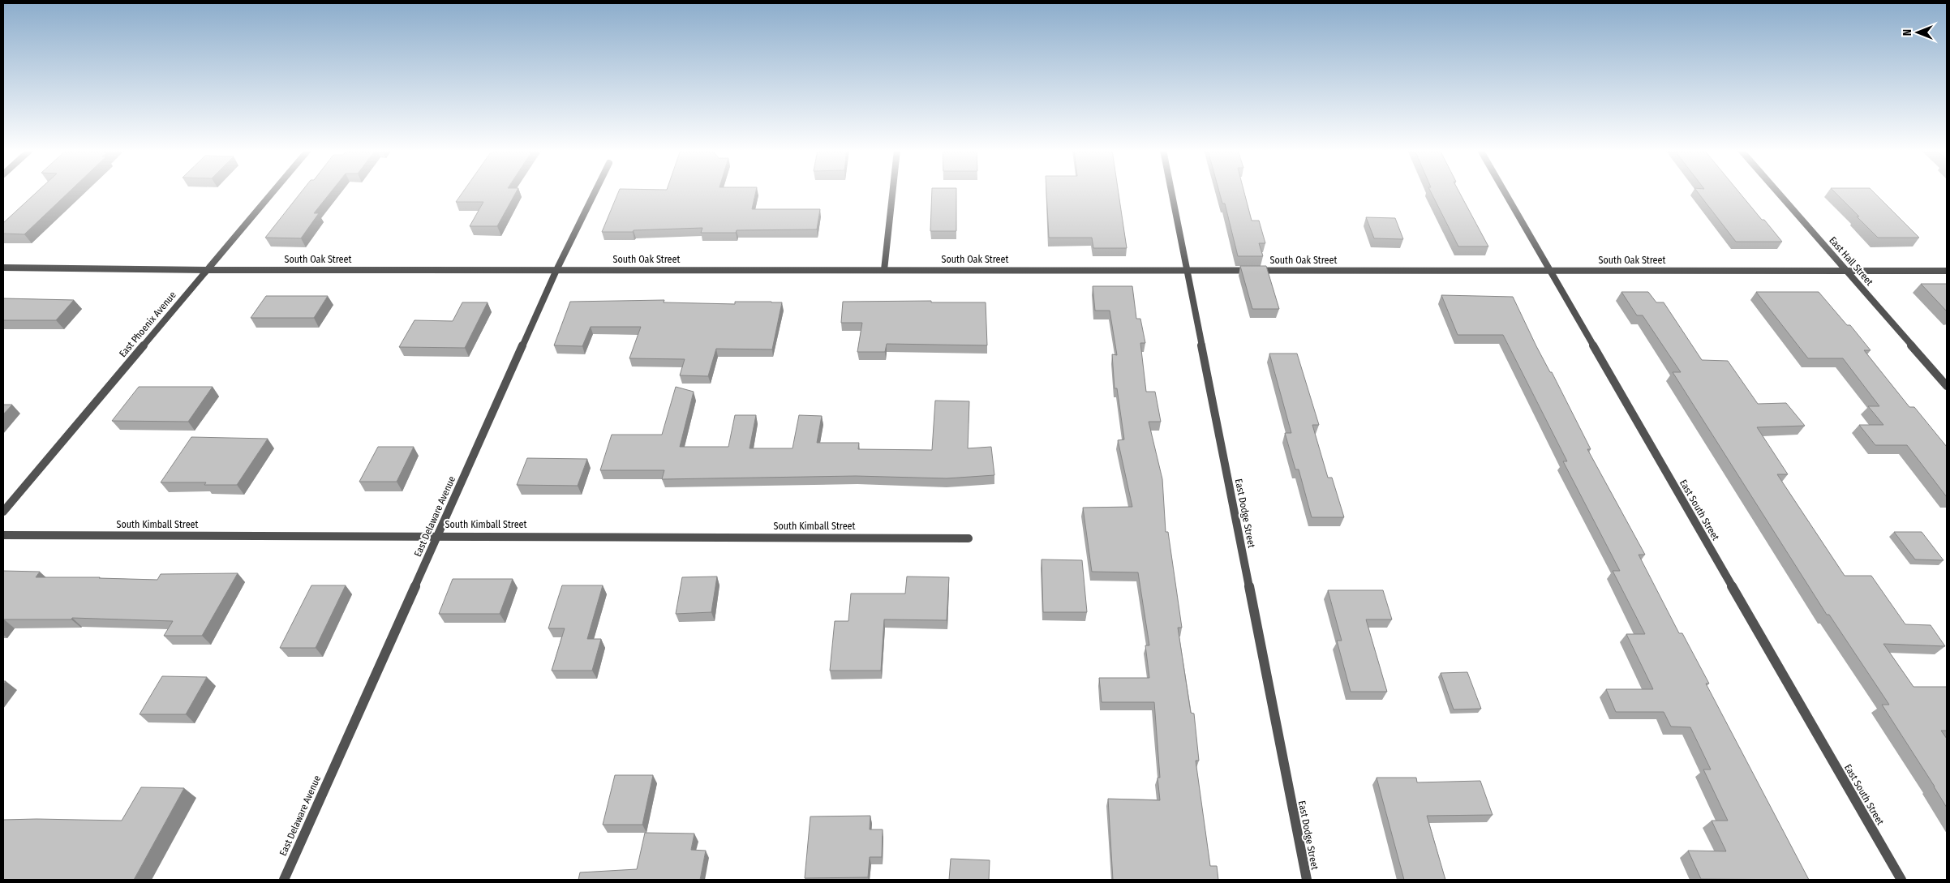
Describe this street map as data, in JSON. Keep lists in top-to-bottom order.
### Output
{
  "streets": {
    "street": [
      "South Oak Street",
      "East Hall Street",
      "East Phoenix Avenue",
      "East South Street",
      "East Dodge Street",
      "East Delaware Avenue",
      "South Kimball Street"
    ]
  },
  "crossings": [
    ["South Oak Street", "East Hall Street"],
    ["South Oak Street", "East Phoenix Avenue"],
    ["South Oak Street", "East South Street"],
    ["South Oak Street", "East Dodge Street"],
    ["South Oak Street", "East Delaware Avenue"],
    ["East Delaware Avenue", "South Kimball Street"]
  ],
  "north": "left"
}
